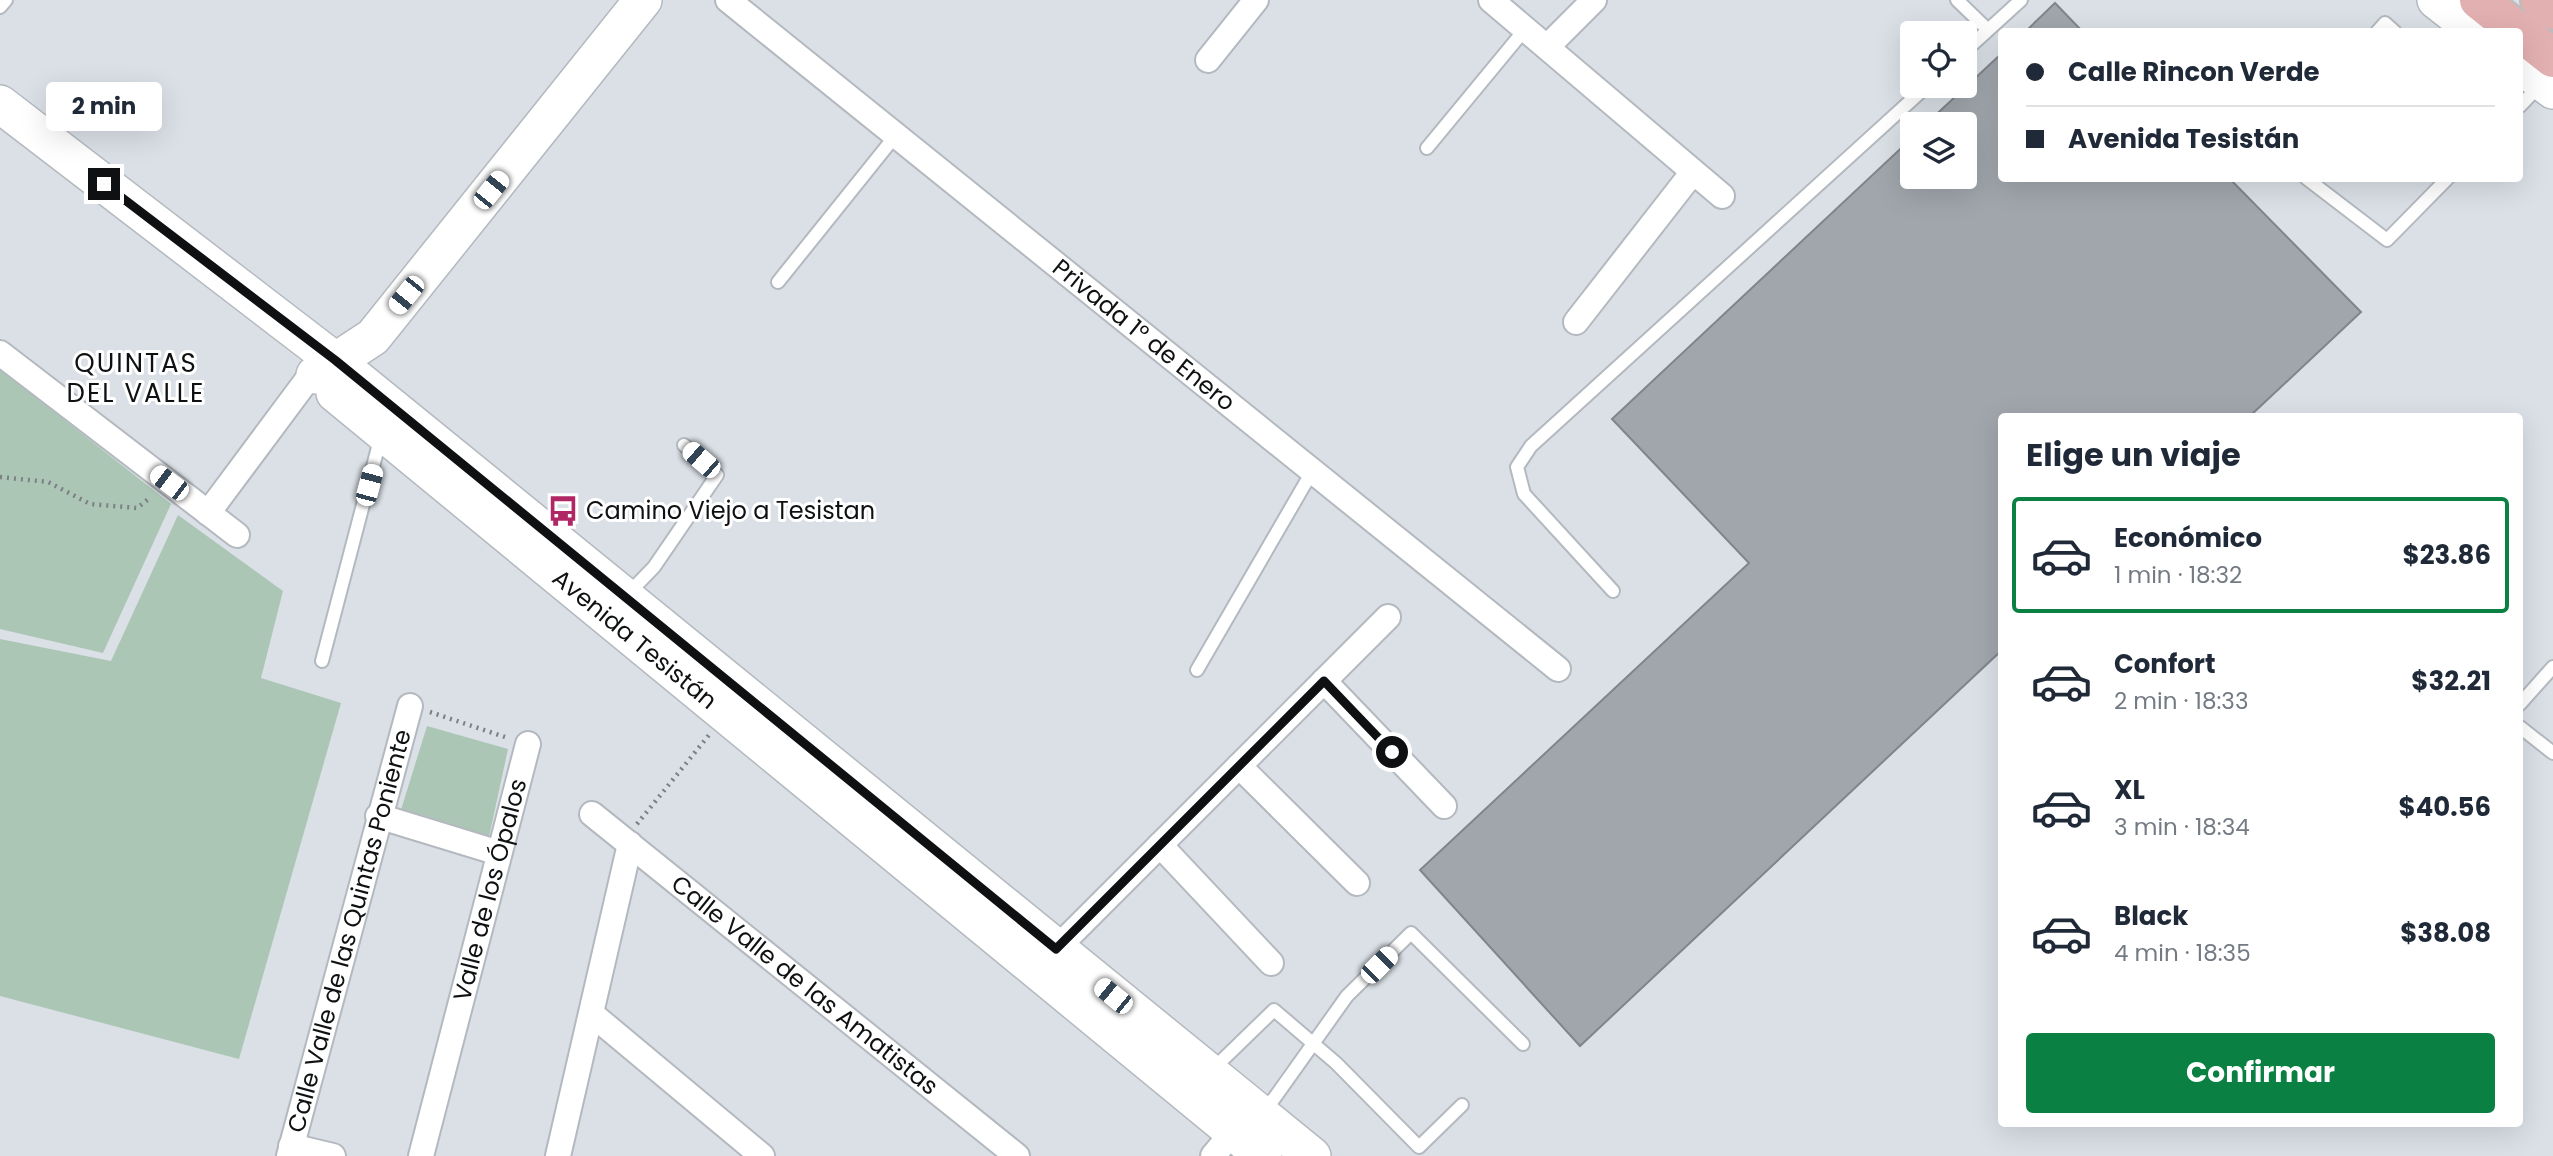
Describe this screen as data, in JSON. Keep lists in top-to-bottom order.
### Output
{
  "streets": {
    "street": [
      "Privada 1° de Enero",
      "Avenida Tesistán",
      "Valle de los Ópalos",
      "Calle Valle de las Quintas Poniente",
      "Calle Valle de las Amatistas"
    ]
  },
  "crossings": [
    ["Valle de los Ópalos", "Calle Valle de las Quintas Poniente"]
  ],
  "districts": ["QUINTAS DEL VALLE"],
  "places": {
    "bus stop": ["Camino Viejo a Tesistan"]
  },
  "page": {
    "banner": ["Calle Rincon Verde", "Avenida Tesistán"],
    "bubble": "2 min",
    "heading": "Elige un viaje",
    "list": [
      {
        "name": "Económico",
        "note": "1 min · 18:32",
        "value": "$23.86"
      },
      {
        "name": "Confort",
        "note": "2 min · 18:33",
        "value": "$32.21"
      },
      {
        "name": "XL",
        "note": "3 min · 18:34",
        "value": "$40.56"
      },
      {
        "name": "Black",
        "note": "4 min · 18:35",
        "value": "$38.08"
      }
    ],
    "buttons": "Confirmar"
  }
}
